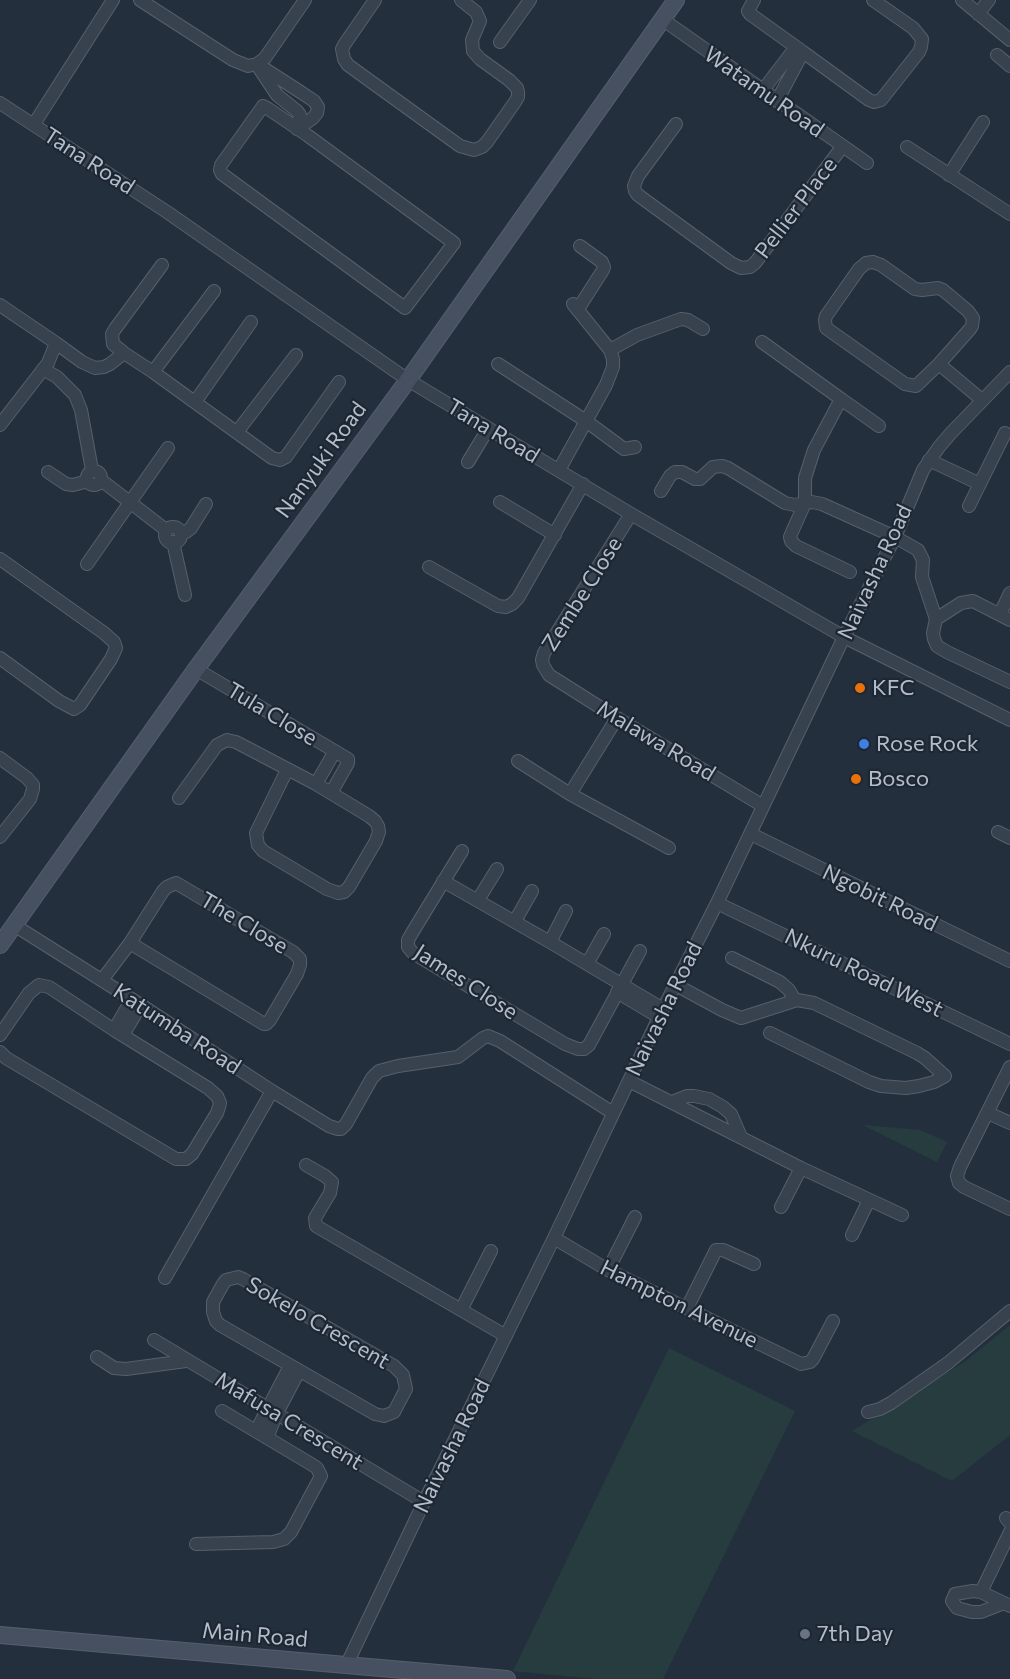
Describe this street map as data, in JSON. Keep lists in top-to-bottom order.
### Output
{
  "streets": {
    "street": [
      "Watamu Road",
      "Tana Road",
      "Pellier Place",
      "Nanyuki Road",
      "Naivasha Road",
      "Zembe Close",
      "Tula Close",
      "Malawa Road",
      "Ngobit Road",
      "The Close",
      "Nkuru Road West",
      "James Close",
      "Katumba Road",
      "Hampton Avenue",
      "Sokelo Crescent",
      "Mafusa Crescent",
      "Main Road"
    ]
  },
  "crossings": [
    ["Watamu Road", "Pellier Place"],
    ["Watamu Road", "Nanyuki Road"],
    ["Tana Road", "Nanyuki Road"],
    ["Tana Road", "Naivasha Road"],
    ["Tana Road", "Zembe Close"],
    ["Nanyuki Road", "Tula Close"],
    ["Nanyuki Road", "Katumba Road"],
    ["Naivasha Road", "Malawa Road"],
    ["Naivasha Road", "Ngobit Road"],
    ["Naivasha Road", "Nkuru Road West"],
    ["Naivasha Road", "James Close"],
    ["Naivasha Road", "Hampton Avenue"],
    ["Naivasha Road", "Mafusa Crescent"],
    ["Naivasha Road", "Main Road"],
    ["Zembe Close", "Malawa Road"],
    ["The Close", "Katumba Road"],
    ["James Close", "Katumba Road"]
  ],
  "places": [
    "KFC",
    "Rose Rock",
    "Bosco",
    "7th Day"
  ]
}
